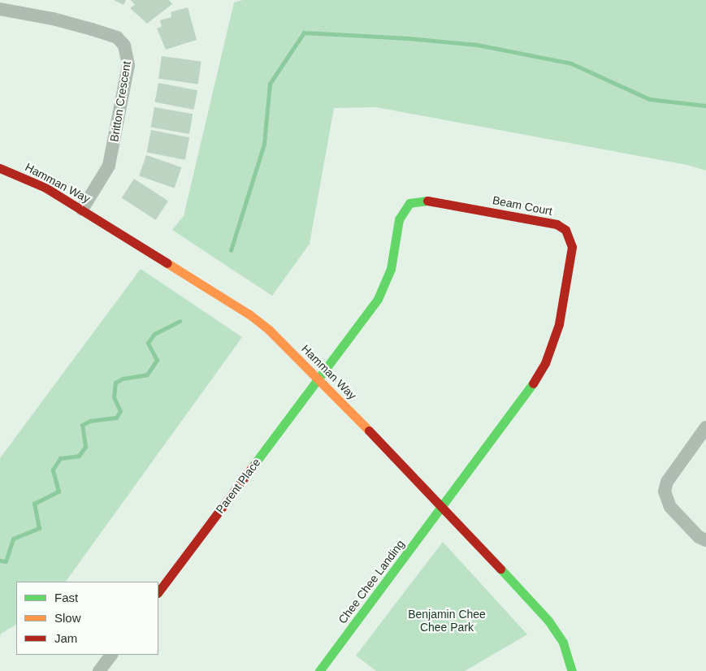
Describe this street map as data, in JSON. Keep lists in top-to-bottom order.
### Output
{
  "streets": {
    "street": [
      "Britton Crescent",
      "Hamman Way",
      "Beam Court",
      "Parent Place",
      "Chee Chee Landing"
    ]
  },
  "crossings": [
    ["Britton Crescent", "Hamman Way"],
    ["Hamman Way", "Beam Court"],
    ["Hamman Way", "Parent Place"],
    ["Hamman Way", "Chee Chee Landing"],
    ["Beam Court", "Parent Place"],
    ["Beam Court", "Chee Chee Landing"]
  ],
  "parks": ["Benjamin Chee Chee Park"],
  "legend": ["Fast", "Slow", "Jam"]
}
